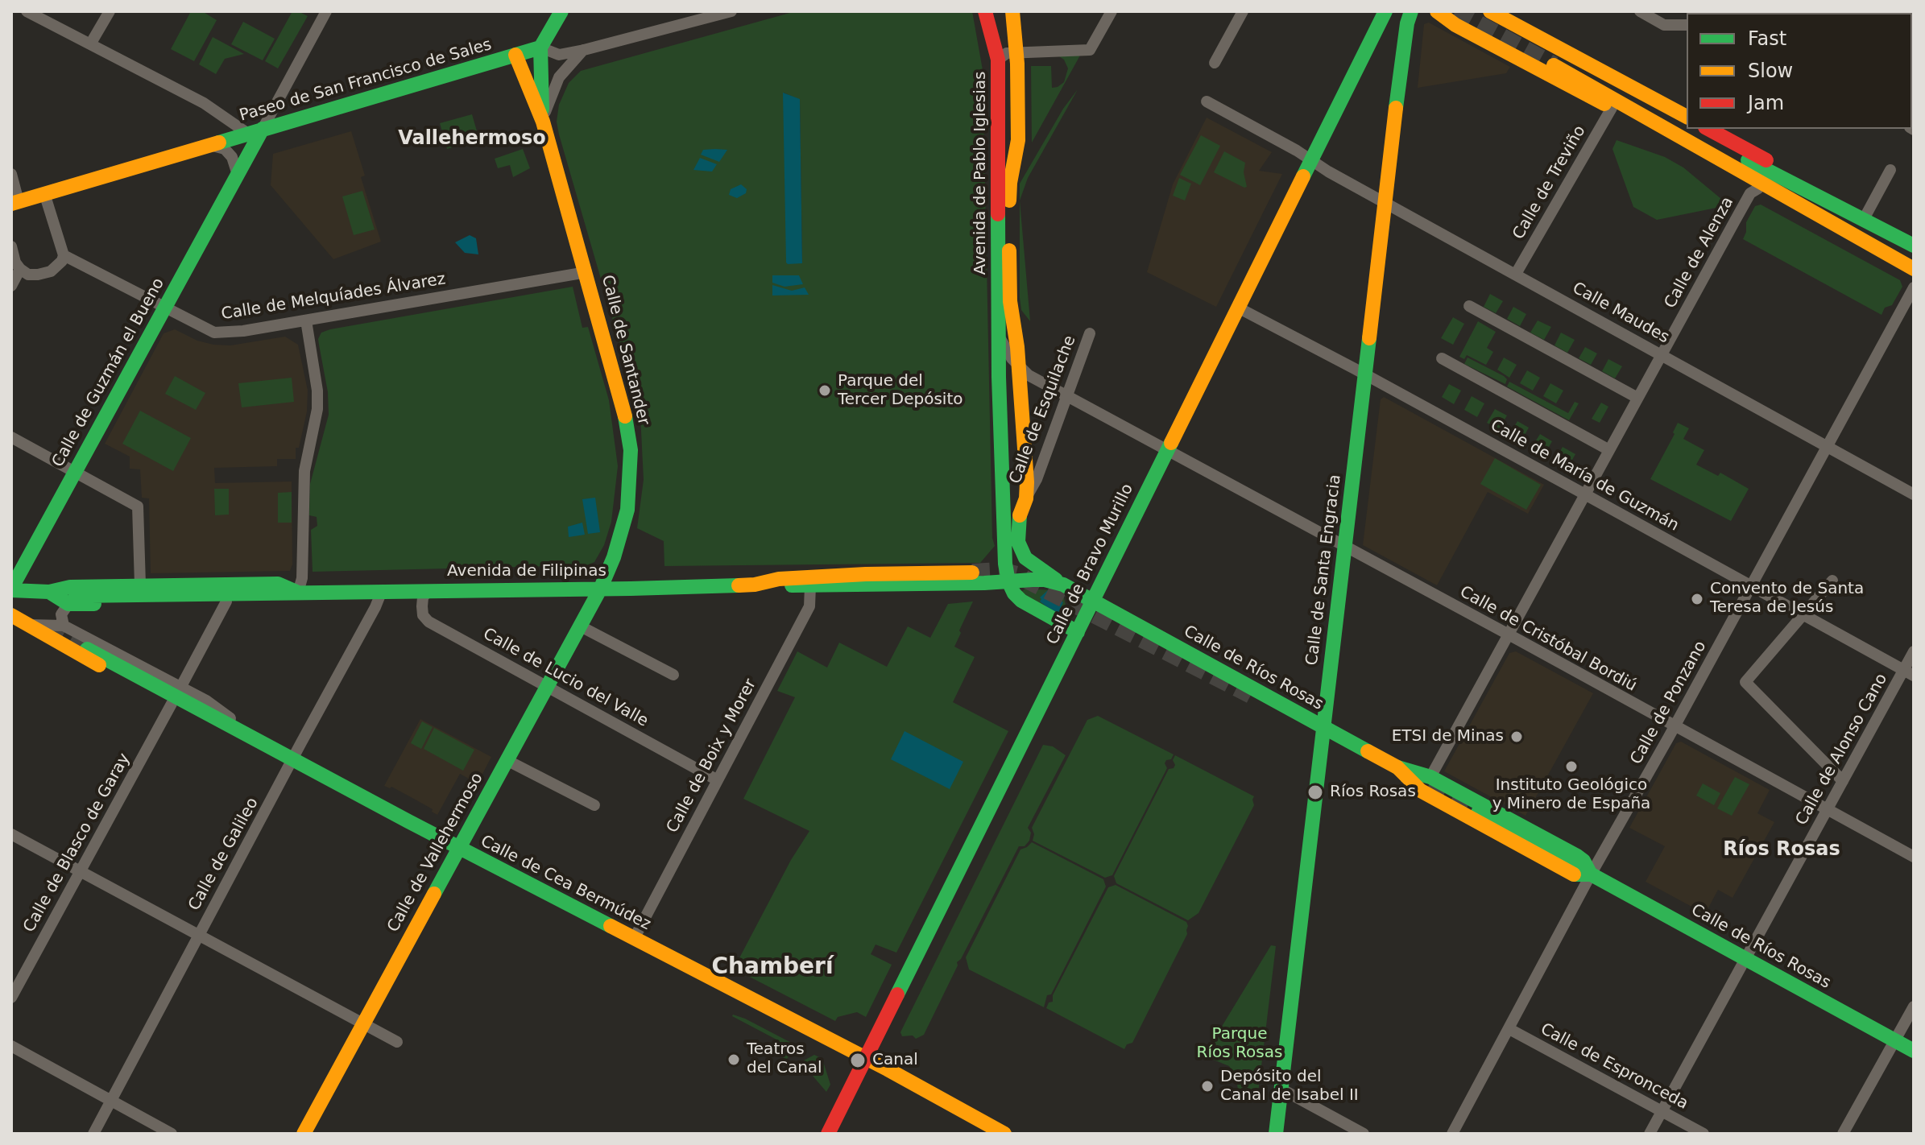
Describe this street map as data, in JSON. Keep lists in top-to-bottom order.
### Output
{
  "streets": {
    "main road": [
      "Paseo de San Francisco de Sales",
      "Avenida de Pablo Iglesias",
      "Calle de Santander",
      "Calle de Guzmán el Bueno",
      "Calle de Bravo Murillo",
      "Calle de Santa Engracia",
      "Avenida de Filipinas",
      "Calle de Ríos Rosas",
      "Calle de Vallehermoso",
      "Calle de Cea Bermúdez"
    ],
    "street": [
      "Calle de Treviño",
      "Calle de Alenza",
      "Calle de Melquíades Álvarez",
      "Calle Maudes",
      "Calle de Esquilache",
      "Calle de María de Guzmán",
      "Calle de Cristóbal Bordiú",
      "Calle de Lucio del Valle",
      "Calle de Ponzano",
      "Calle de Alonso Cano",
      "Calle de Boix y Morer",
      "Calle de Blasco de Garay",
      "Calle de Galileo",
      "Calle de Espronceda"
    ]
  },
  "crossings": [
    ["Paseo de San Francisco de Sales", "Calle de Santander"],
    ["Paseo de San Francisco de Sales", "Calle de Guzmán el Bueno"],
    ["Avenida de Pablo Iglesias", "Calle de Esquilache"],
    ["Avenida de Pablo Iglesias", "Avenida de Filipinas"],
    ["Avenida de Pablo Iglesias", "Calle de Cristóbal Bordiú"],
    ["Avenida de Pablo Iglesias", "Calle de Ríos Rosas"],
    ["Calle de Treviño", "Calle Maudes"],
    ["Calle de Alenza", "Calle Maudes"],
    ["Calle de Alenza", "Calle de María de Guzmán"],
    ["Calle de Alenza", "Calle de Cristóbal Bordiú"],
    ["Calle de Alenza", "Calle de Ríos Rosas"],
    ["Calle de Melquíades Álvarez", "Calle de Santander"],
    ["Calle de Melquíades Álvarez", "Calle de Guzmán el Bueno"],
    ["Calle Maudes", "Calle de Bravo Murillo"],
    ["Calle Maudes", "Calle de Santa Engracia"],
    ["Calle Maudes", "Calle de Ponzano"],
    ["Calle de Santander", "Avenida de Filipinas"],
    ["Calle de Santander", "Calle de Vallehermoso"],
    ["Calle de Guzmán el Bueno", "Avenida de Filipinas"],
    ["Calle de Esquilache", "Calle de Cristóbal Bordiú"],
    ["Calle de María de Guzmán", "Calle de Bravo Murillo"],
    ["Calle de María de Guzmán", "Calle de Santa Engracia"],
    ["Calle de María de Guzmán", "Calle de Ponzano"],
    ["Calle de María de Guzmán", "Calle de Alonso Cano"],
    ["Calle de Bravo Murillo", "Calle de Cristóbal Bordiú"],
    ["Calle de Bravo Murillo", "Calle de Ríos Rosas"],
    ["Calle de Bravo Murillo", "Calle de Cea Bermúdez"],
    ["Calle de Santa Engracia", "Calle de Cristóbal Bordiú"],
    ["Calle de Santa Engracia", "Calle de Ríos Rosas"],
    ["Avenida de Filipinas", "Calle de Ríos Rosas"],
    ["Avenida de Filipinas", "Calle de Lucio del Valle"],
    ["Avenida de Filipinas", "Calle de Boix y Morer"],
    ["Avenida de Filipinas", "Calle de Vallehermoso"],
    ["Avenida de Filipinas", "Calle de Galileo"],
    ["Calle de Cristóbal Bordiú", "Calle de Ponzano"],
    ["Calle de Cristóbal Bordiú", "Calle de Alonso Cano"],
    ["Calle de Ríos Rosas", "Calle de Ponzano"],
    ["Calle de Ríos Rosas", "Calle de Alonso Cano"],
    ["Calle de Lucio del Valle", "Calle de Boix y Morer"],
    ["Calle de Lucio del Valle", "Calle de Vallehermoso"],
    ["Calle de Ponzano", "Calle de Espronceda"],
    ["Calle de Alonso Cano", "Calle de Espronceda"],
    ["Calle de Boix y Morer", "Calle de Cea Bermúdez"],
    ["Calle de Blasco de Garay", "Calle de Cea Bermúdez"],
    ["Calle de Vallehermoso", "Calle de Cea Bermúdez"],
    ["Calle de Galileo", "Calle de Cea Bermúdez"]
  ],
  "districts": ["Vallehermoso", "Ríos Rosas", "Chamberí"],
  "parks": ["Parque Ríos Rosas"],
  "places": [
    "Parque del Tercer Depósito",
    "Convento de Santa Teresa de Jesús",
    "ETSI de Minas",
    "Instituto Geológico y Minero de España",
    "Ríos Rosas",
    "Teatros del Canal",
    "Canal",
    "Depósito del Canal de Isabel II"
  ],
  "legend": ["Fast", "Slow", "Jam"]
}
